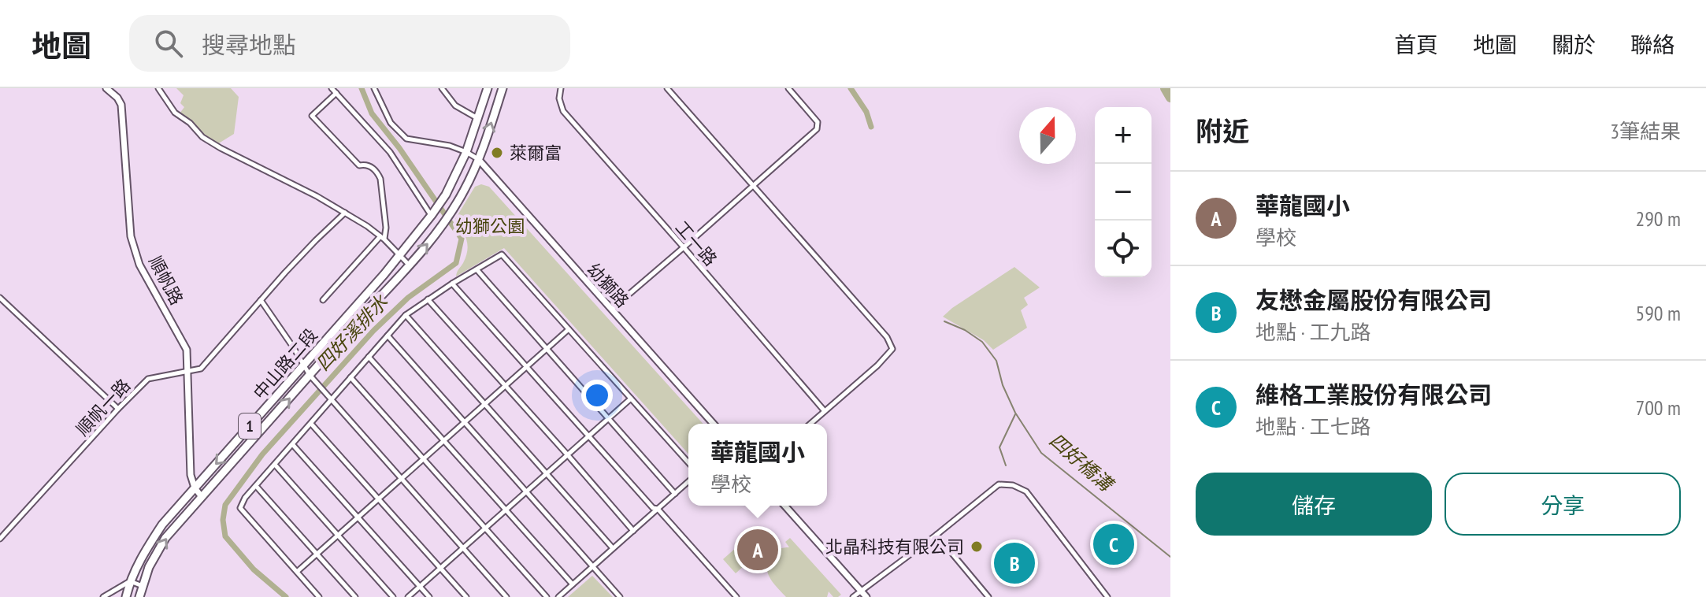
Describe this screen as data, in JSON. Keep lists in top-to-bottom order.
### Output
{
  "streets": {
    "main road": ["中山路二段", "1"],
    "street": [
      "工一路",
      "順帆路",
      "幼獅路",
      "順帆一路"
    ]
  },
  "crossings": [
    ["順帆路", "中山路二段"],
    ["順帆路", "順帆一路"],
    ["幼獅路", "中山路二段"],
    ["幼獅路", "1"],
    ["中山路二段", "1"]
  ],
  "water": ["四好溪排水", "四好橋溝"],
  "parks": ["幼獅公園"],
  "places": ["萊爾富", "北晶科技有限公司"],
  "north": "top",
  "page": {
    "header": "地圖",
    "search": "搜尋地點",
    "nav": [
      "首頁",
      "地圖",
      "關於",
      "聯絡"
    ],
    "heading": ["附近", "3筆結果"],
    "map_buttons": ["+", "−"],
    "list": [
      {
        "mark": "A",
        "name": "華龍國小",
        "note": "學校",
        "value": "290 m"
      },
      {
        "mark": "B",
        "name": "友懋金屬股份有限公司",
        "note": "地點 · 工九路",
        "value": "590 m"
      },
      {
        "mark": "C",
        "name": "維格工業股份有限公司",
        "note": "地點 · 工七路",
        "value": "700 m"
      }
    ],
    "popup": ["華龍國小", "學校"],
    "buttons": ["儲存", "分享"],
    "pins": ["C", "A", "B"]
  }
}
